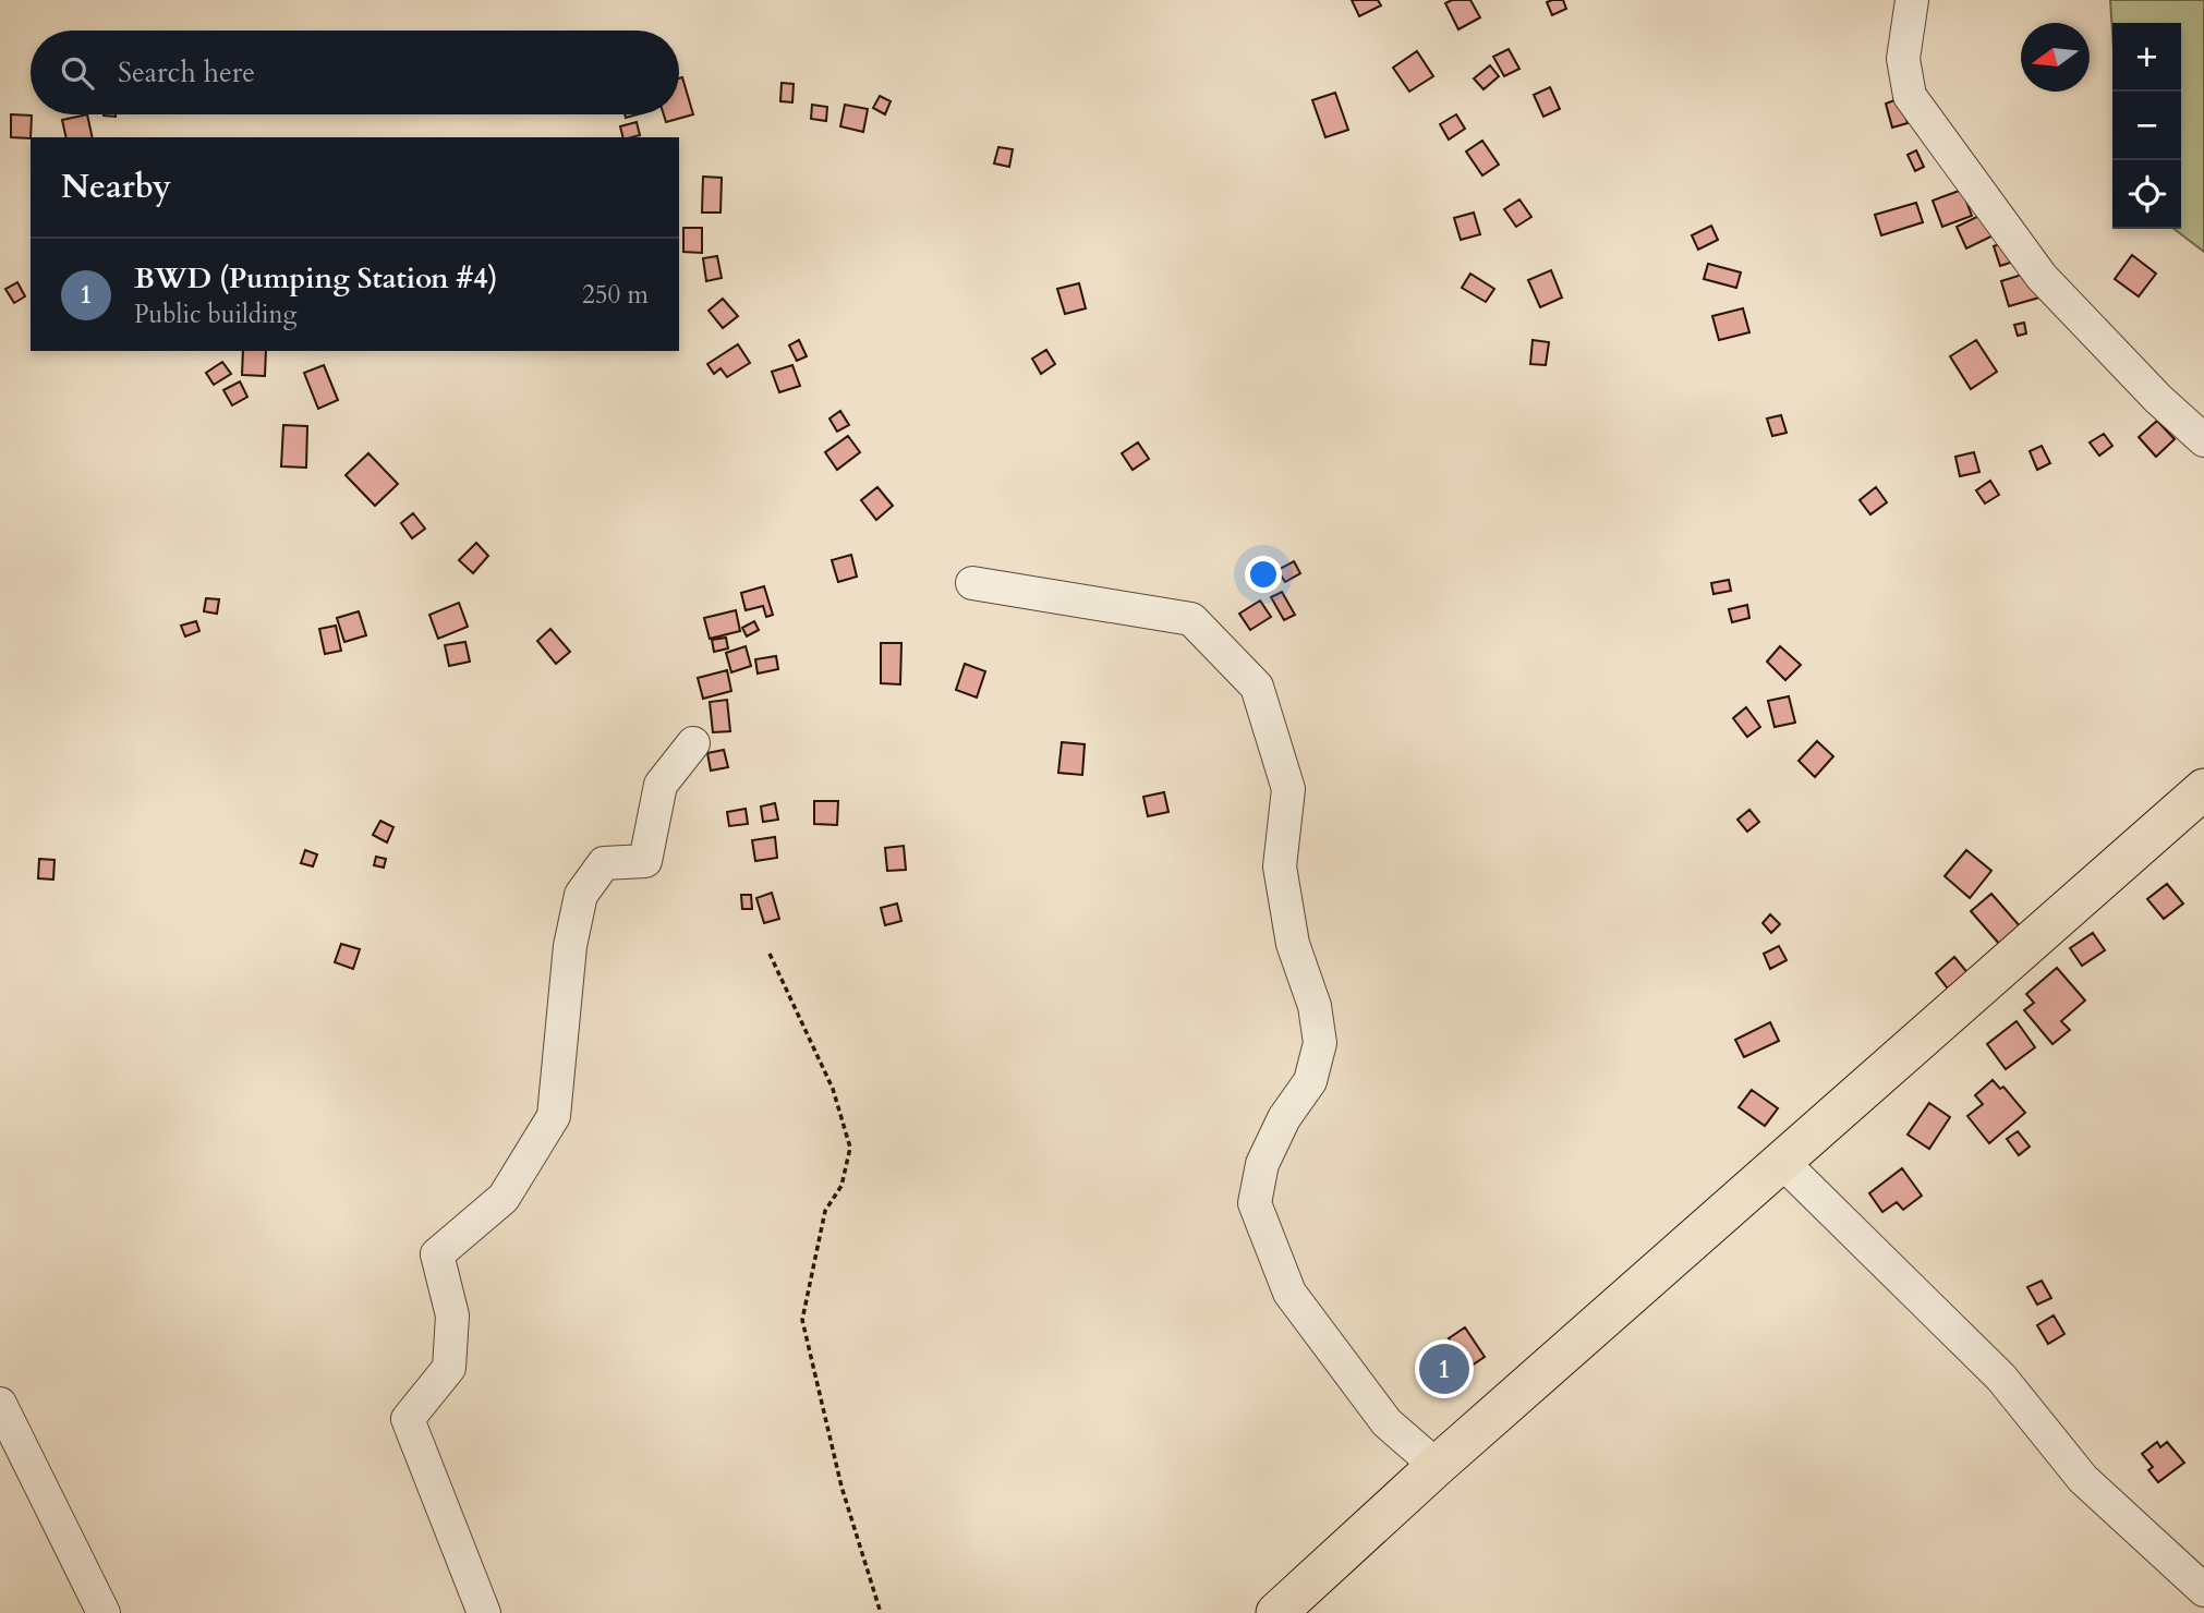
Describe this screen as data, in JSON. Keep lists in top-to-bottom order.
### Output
{
  "north": "left",
  "page": {
    "map_buttons": ["+", "−"],
    "search": "Search here",
    "heading": "Nearby",
    "list": [
      {
        "mark": "1",
        "name": "BWD (Pumping Station #4)",
        "note": "Public building",
        "value": "250 m"
      }
    ],
    "pins": "1"
  }
}
